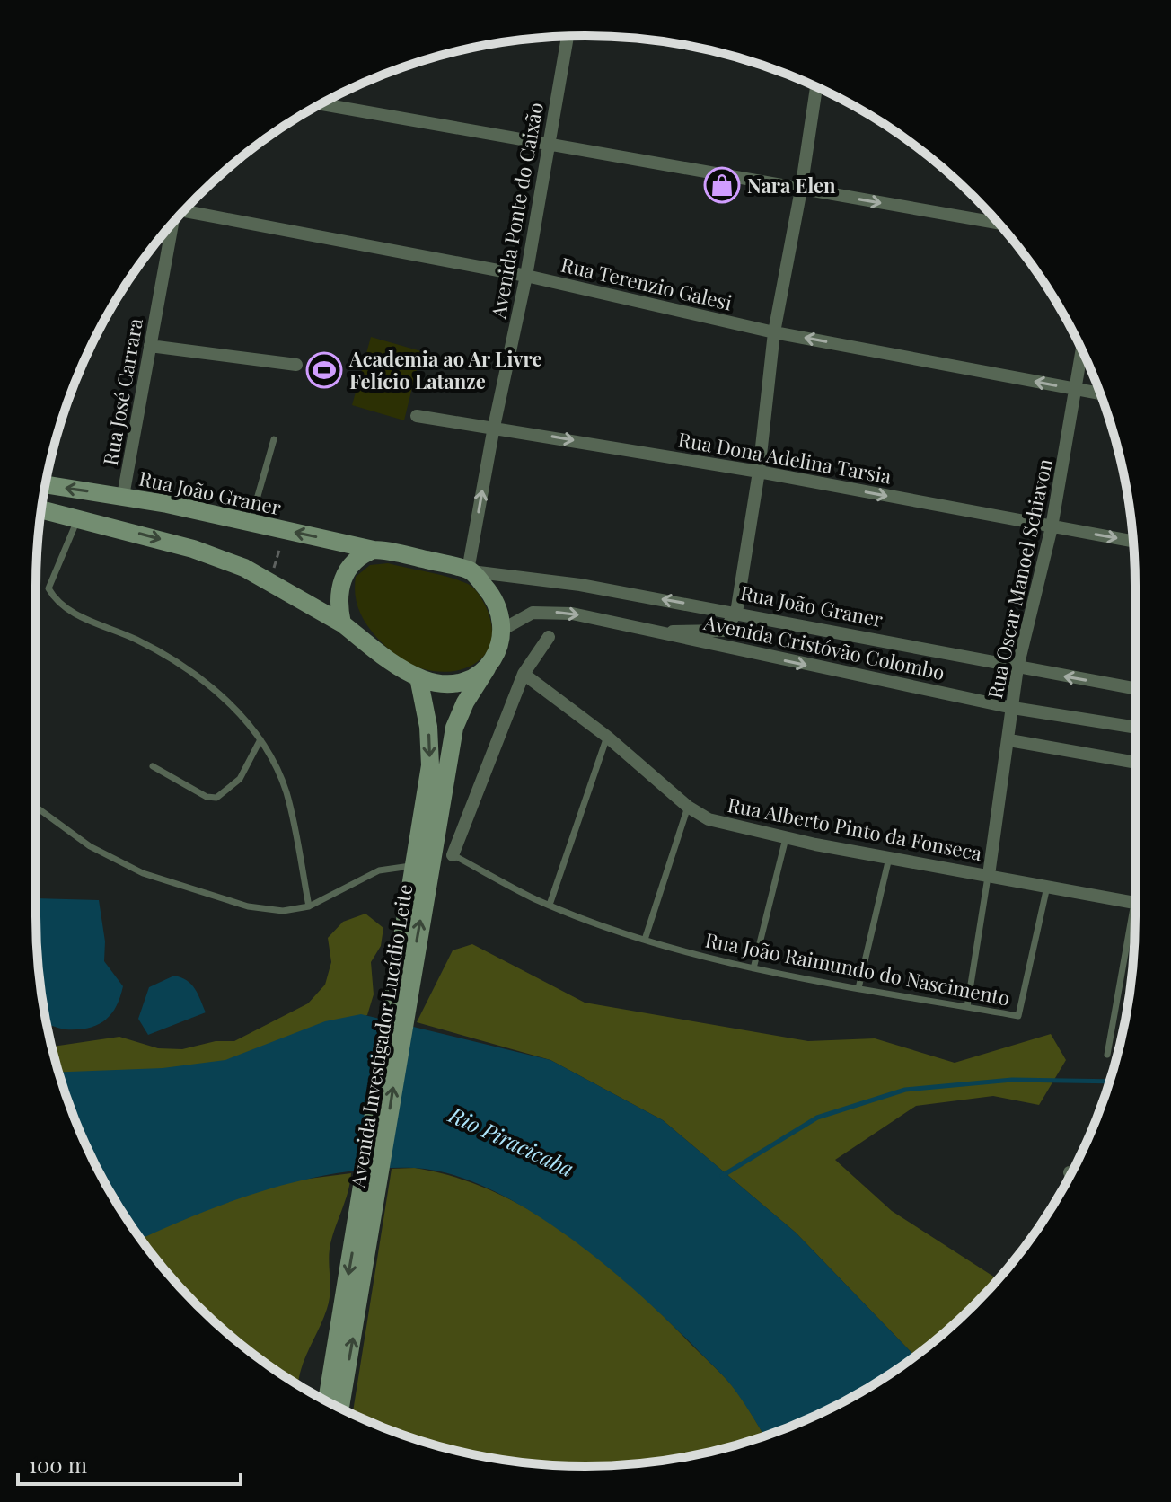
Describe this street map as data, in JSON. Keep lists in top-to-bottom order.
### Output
{
  "streets": {
    "main road": ["Rua João Graner", "Avenida Investigador Lucídio Leite"],
    "street": [
      "Avenida Ponte do Caixão",
      "Rua Terenzio Galesi",
      "Rua José Carrara",
      "Rua Dona Adelina Tarsia",
      "Rua Oscar Manoel Schiavon",
      "Avenida Cristóvão Colombo",
      "Rua Alberto Pinto da Fonseca"
    ],
    "lane": ["Rua João Raimundo do Nascimento"]
  },
  "crossings": [
    ["Avenida Ponte do Caixão", "Rua Terenzio Galesi"],
    ["Avenida Ponte do Caixão", "Rua Dona Adelina Tarsia"],
    ["Avenida Ponte do Caixão", "Rua João Graner"],
    ["Avenida Ponte do Caixão", "Avenida Cristóvão Colombo"],
    ["Avenida Ponte do Caixão", "Avenida Investigador Lucídio Leite"],
    ["Rua Terenzio Galesi", "Rua Oscar Manoel Schiavon"],
    ["Rua José Carrara", "Rua João Graner"],
    ["Rua Dona Adelina Tarsia", "Rua Oscar Manoel Schiavon"],
    ["Rua João Graner", "Rua Oscar Manoel Schiavon"],
    ["Rua João Graner", "Avenida Cristóvão Colombo"],
    ["Rua João Graner", "Avenida Investigador Lucídio Leite"],
    ["Rua Oscar Manoel Schiavon", "Avenida Cristóvão Colombo"],
    ["Rua Oscar Manoel Schiavon", "Rua Alberto Pinto da Fonseca"],
    ["Avenida Cristóvão Colombo", "Avenida Investigador Lucídio Leite"],
    ["Rua Alberto Pinto da Fonseca", "Rua João Raimundo do Nascimento"]
  ],
  "one_way": ["Rua Dona Adelina Tarsia", "Avenida Cristóvão Colombo"],
  "water": ["Rio Piracicaba"],
  "places": {
    "shop": ["Nara Elen"],
    "sports": ["Academia ao Ar Livre Felício Latanze"]
  },
  "scale_bar": "100 m"
}
